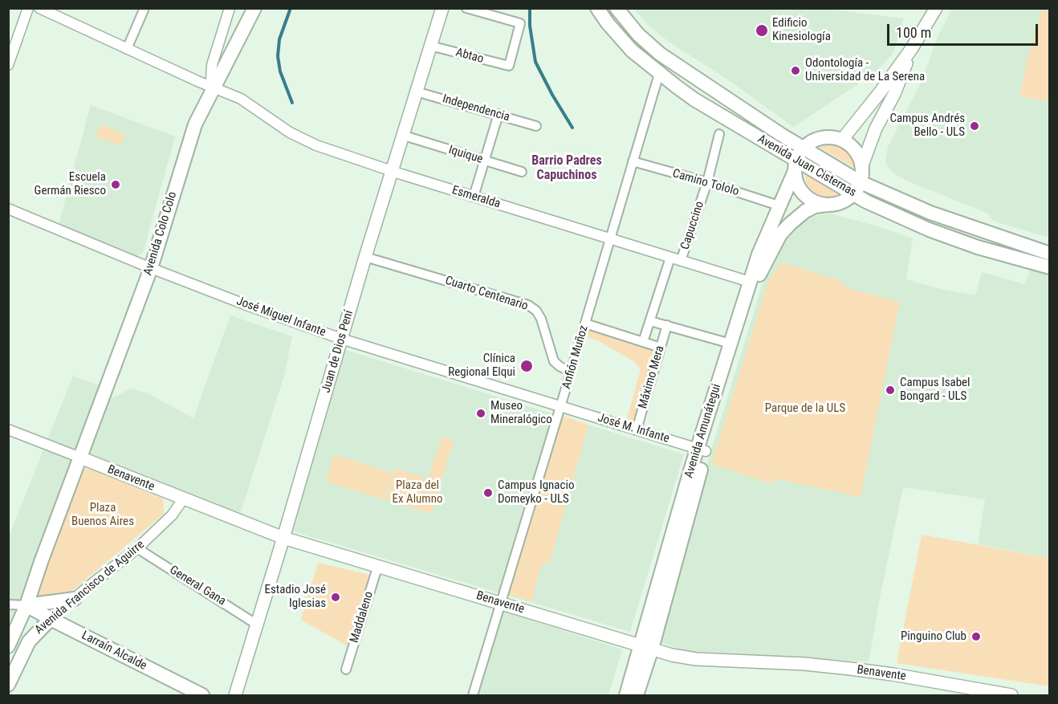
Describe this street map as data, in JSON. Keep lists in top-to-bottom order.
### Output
{
  "streets": {
    "main road": [
      "Avenida Juan Cisternas",
      "Avenida Colo Colo",
      "Juan de Dios Pení",
      "Avenida Amunátegui",
      "Benavente",
      "Avenida Francisco de Aguirre",
      "Larraín Alcalde"
    ],
    "street": [
      "Abtao",
      "Independencia",
      "Iquique",
      "Camino Tololo",
      "Esmeralda",
      "Capuccino",
      "Cuarto Centenario",
      "José Miguel Infante",
      "Anfión Muñoz",
      "Máximo Mera",
      "José M. Infante",
      "General Gana",
      "Maddaleno"
    ]
  },
  "crossings": [
    ["Abtao", "Juan de Dios Pení"],
    ["Independencia", "Juan de Dios Pení"],
    ["Avenida Juan Cisternas", "Anfión Muñoz"],
    ["Avenida Juan Cisternas", "Avenida Amunátegui"],
    ["Camino Tololo", "Capuccino"],
    ["Camino Tololo", "Anfión Muñoz"],
    ["Camino Tololo", "Avenida Amunátegui"],
    ["Esmeralda", "Capuccino"],
    ["Esmeralda", "Avenida Colo Colo"],
    ["Esmeralda", "Juan de Dios Pení"],
    ["Esmeralda", "Anfión Muñoz"],
    ["Esmeralda", "Máximo Mera"],
    ["Esmeralda", "Avenida Amunátegui"],
    ["Avenida Colo Colo", "José Miguel Infante"],
    ["Avenida Colo Colo", "Benavente"],
    ["Avenida Colo Colo", "Avenida Francisco de Aguirre"],
    ["Cuarto Centenario", "Juan de Dios Pení"],
    ["Cuarto Centenario", "Anfión Muñoz"],
    ["José Miguel Infante", "Juan de Dios Pení"],
    ["José Miguel Infante", "Anfión Muñoz"],
    ["José Miguel Infante", "José M. Infante"],
    ["Juan de Dios Pení", "Benavente"],
    ["Juan de Dios Pení", "General Gana"],
    ["Anfión Muñoz", "José M. Infante"],
    ["Anfión Muñoz", "Benavente"],
    ["Máximo Mera", "José M. Infante"],
    ["José M. Infante", "Avenida Amunátegui"],
    ["Avenida Amunátegui", "Benavente"],
    ["Benavente", "Avenida Francisco de Aguirre"],
    ["Benavente", "Maddaleno"],
    ["General Gana", "Avenida Francisco de Aguirre"],
    ["Avenida Francisco de Aguirre", "Larraín Alcalde"]
  ],
  "districts": ["Barrio Padres Capuchinos"],
  "parks": ["Parque de la ULS", "Plaza del Ex Alumno", "Plaza Buenos Aires"],
  "places": [
    "Edificio Kinesiología",
    "Odontología - Universidad de La Serena",
    "Campus Andrés Bello - ULS",
    "Escuela Germán Riesco",
    "Clínica Regional Elqui",
    "Campus Isabel Bongard - ULS",
    "Museo Mineralógico",
    "Campus Ignacio Domeyko - ULS",
    "Estadio José Iglesias",
    "Pinguino Club"
  ],
  "scale_bar": "100 m"
}
